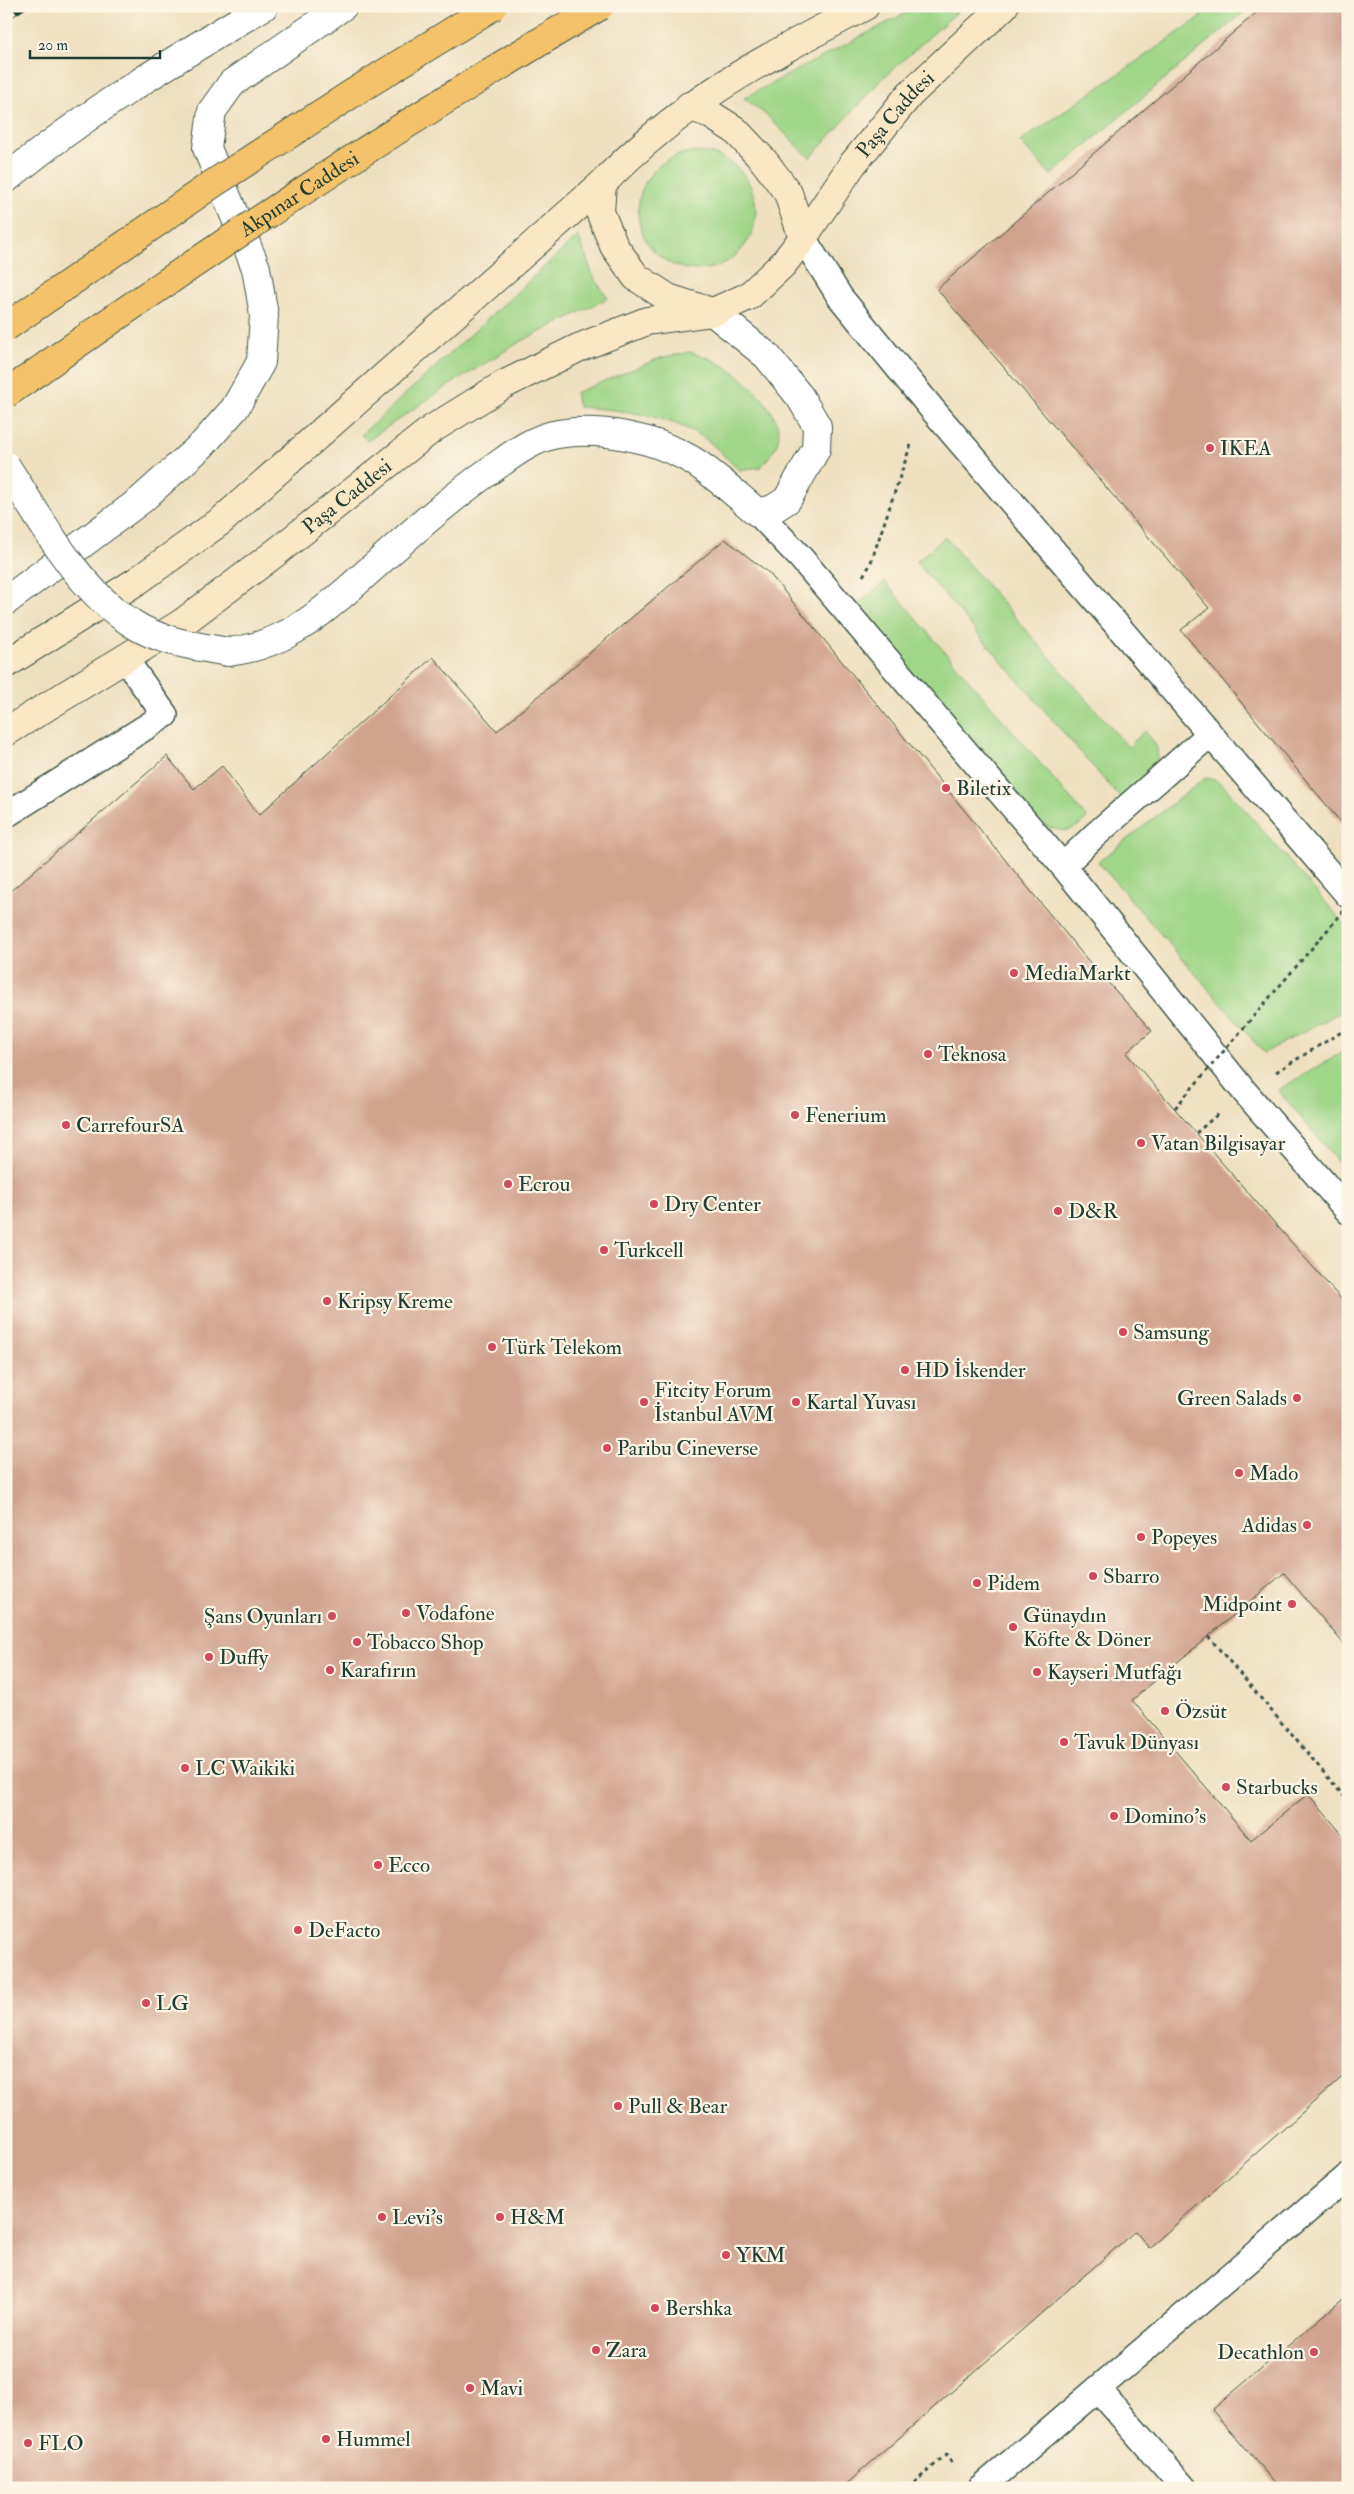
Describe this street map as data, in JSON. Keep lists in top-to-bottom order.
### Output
{
  "streets": {
    "main road": ["Paşa Caddesi", "Akpınar Caddesi"]
  },
  "places": [
    "IKEA",
    "Biletix",
    "MediaMarkt",
    "Teknosa",
    "Fenerium",
    "CarrefourSA",
    "Vatan Bilgisayar",
    "Ecrou",
    "Dry Center",
    "D&R",
    "Turkcell",
    "Kripsy Kreme",
    "Samsung",
    "Türk Telekom",
    "HD İskender",
    "Green Salads",
    "Fitcity Forum İstanbul AVM",
    "Kartal Yuvası",
    "Paribu Cineverse",
    "Mado",
    "Adidas",
    "Popeyes",
    "Sbarro",
    "Pidem",
    "Midpoint",
    "Vodafone",
    "Şans Oyunları",
    "Günaydın Köfte & Döner",
    "Tobacco Shop",
    "Duffy",
    "Karafırın",
    "Kayseri Mutfağı",
    "Özsüt",
    "Tavuk Dünyası",
    "LC Waikiki",
    "Starbucks",
    "Domino's",
    "Ecco",
    "DeFacto",
    "LG",
    "Pull & Bear",
    "Levi's",
    "H&M",
    "YKM",
    "Bershka",
    "Zara",
    "Decathlon",
    "Mavi",
    "Hummel",
    "FLO"
  ],
  "scale_bar": "20 m"
}
